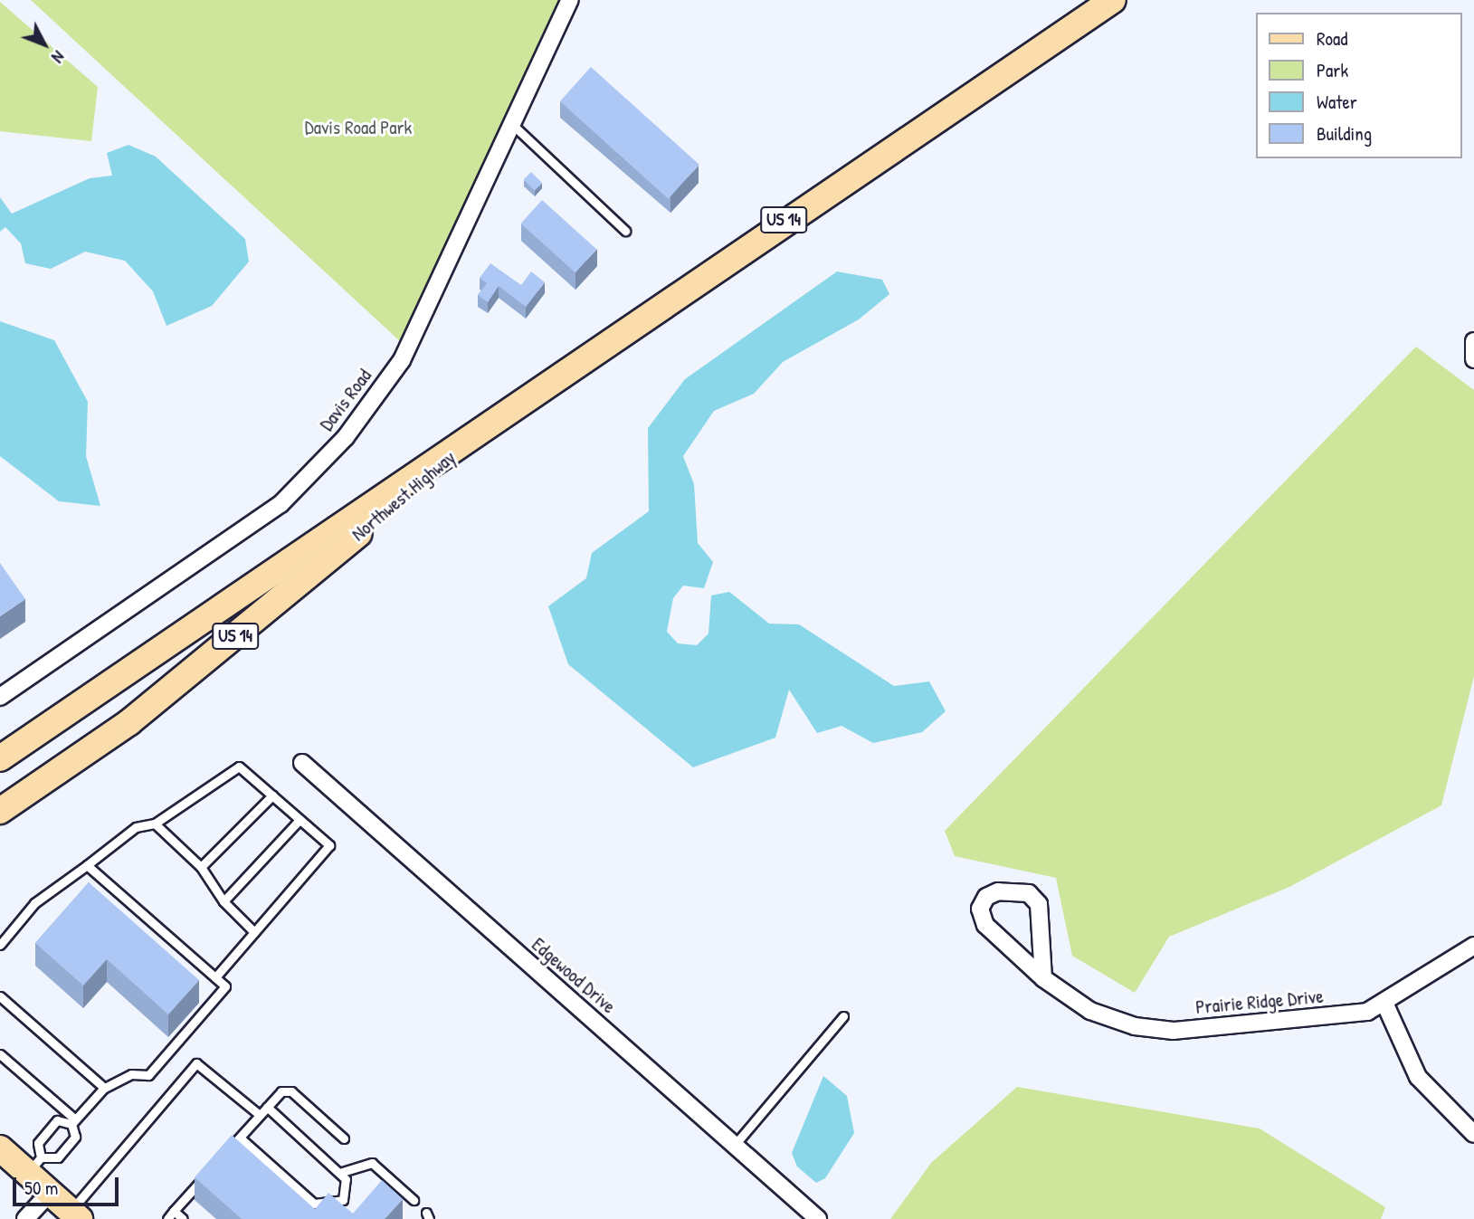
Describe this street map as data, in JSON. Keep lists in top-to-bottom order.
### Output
{
  "streets": {
    "main road": ["US 14", "Northwest Highway"],
    "street": ["Davis Road", "Edgewood Drive", "Prairie Ridge Drive"]
  },
  "crossings": [
    ["US 14", "Northwest Highway"]
  ],
  "parks": ["Davis Road Park"],
  "legend": [
    "Road",
    "Park",
    "Water",
    "Building"
  ],
  "scale_bar": "50 m",
  "north": "bottom right"
}
